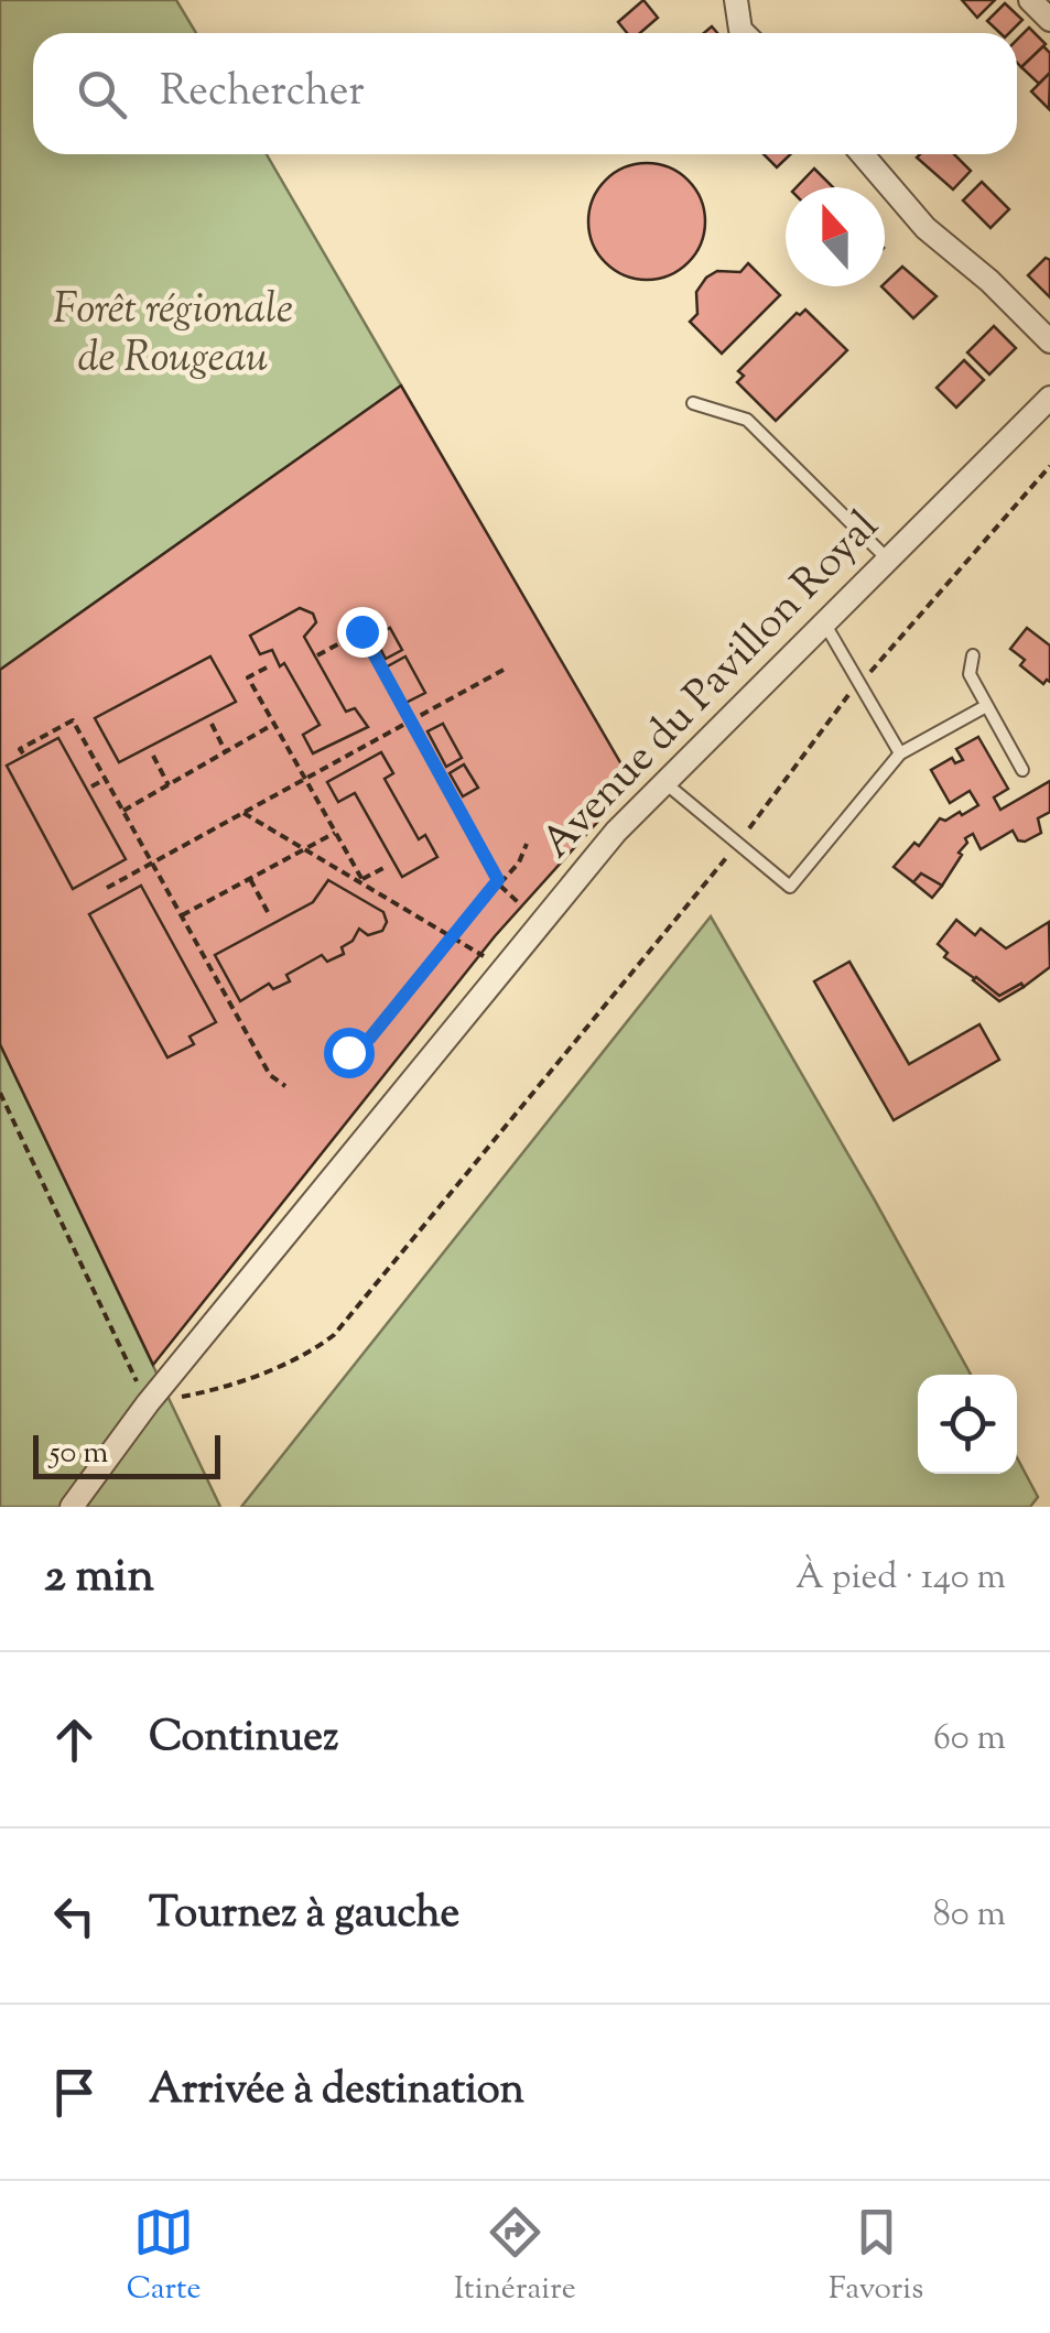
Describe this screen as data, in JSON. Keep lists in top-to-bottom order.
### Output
{
  "streets": {
    "street": ["Avenue du Pavillon Royal"]
  },
  "parks": ["Forêt régionale de Rougeau"],
  "scale_bar": "50 m",
  "north": "top",
  "page": {
    "search": "Rechercher",
    "scale": "50 m",
    "heading": ["2 min", "À pied · 140 m"],
    "list": [
      ["Continuez", "60 m"],
      ["Tournez à gauche", "80 m"],
      "Arrivée à destination"
    ],
    "nav": ["Carte", "Itinéraire", "Favoris"]
  }
}
